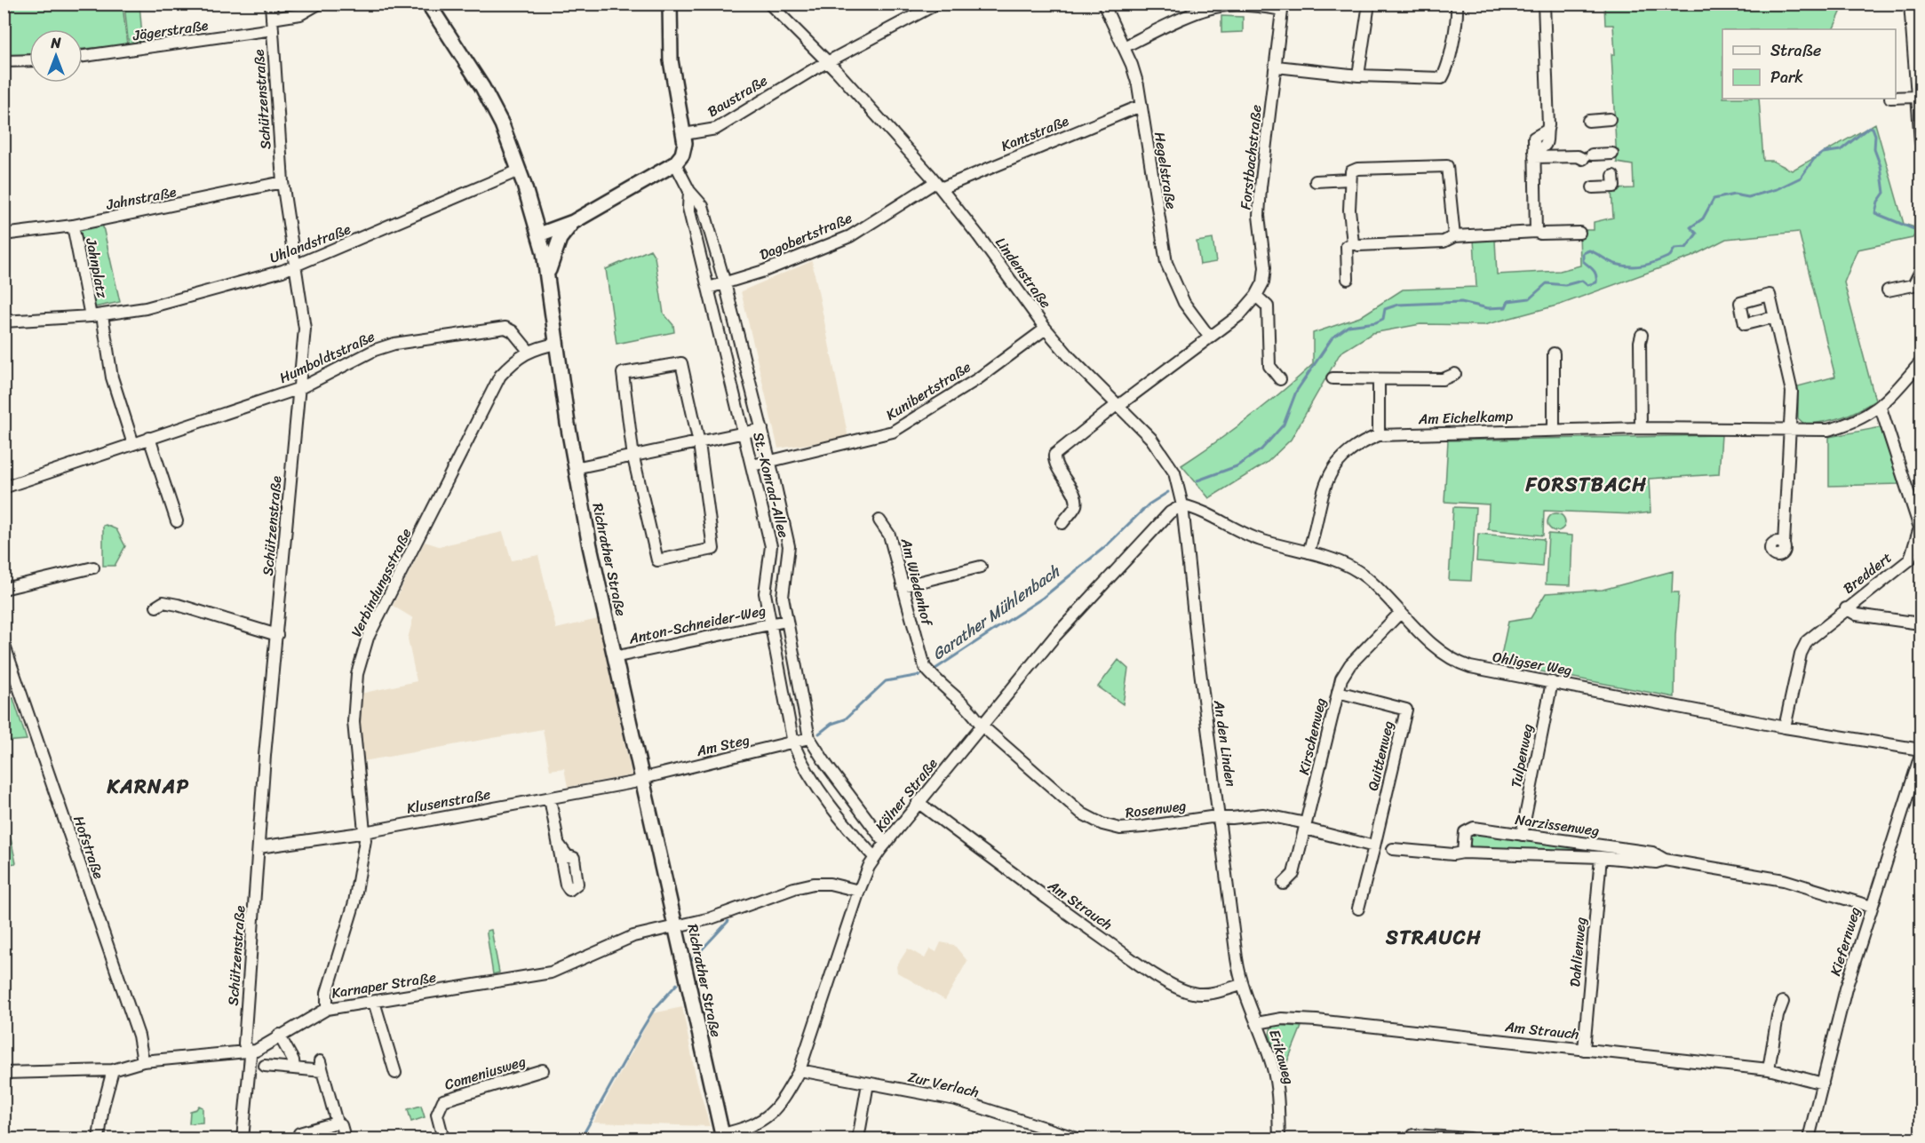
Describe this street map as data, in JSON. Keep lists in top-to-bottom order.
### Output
{
  "streets": {
    "main road": ["Richrather Straße"],
    "street": [
      "Jägerstraße",
      "Baustraße",
      "Schützenstraße",
      "Kantstraße",
      "Forstbachstraße",
      "Hegelstraße",
      "Jahnstraße",
      "Dagobertstraße",
      "Uhlandstraße",
      "Jahnplatz",
      "Lindenstraße",
      "Humboldtstraße",
      "Kunibertstraße",
      "Am Eichelkamp",
      "St.-Konrad-Allee",
      "Breddert",
      "Am Wiedenhof",
      "Verbindungsstraße",
      "Anton-Schneider-Weg",
      "Ohligser Weg",
      "Kirschenweg",
      "An den Linden",
      "Am Steg",
      "Quittenweg",
      "Tulpenweg",
      "Kölner Straße",
      "Klusenstraße",
      "Rosenweg",
      "Narzissenweg",
      "Hofstraße",
      "Am Strauch",
      "Kiefernweg",
      "Dahlienweg",
      "Karnaper Straße",
      "Erikaweg",
      "Comeniusweg",
      "Zur Verlach"
    ]
  },
  "crossings": [
    ["Jägerstraße", "Schützenstraße"],
    ["Baustraße", "Lindenstraße"],
    ["Schützenstraße", "Jahnstraße"],
    ["Schützenstraße", "Uhlandstraße"],
    ["Schützenstraße", "Humboldtstraße"],
    ["Schützenstraße", "Klusenstraße"],
    ["Schützenstraße", "Karnaper Straße"],
    ["Kantstraße", "Hegelstraße"],
    ["Kantstraße", "Dagobertstraße"],
    ["Kantstraße", "Lindenstraße"],
    ["Forstbachstraße", "Hegelstraße"],
    ["Forstbachstraße", "Lindenstraße"],
    ["Jahnstraße", "Jahnplatz"],
    ["Dagobertstraße", "Lindenstraße"],
    ["Dagobertstraße", "St.-Konrad-Allee"],
    ["Uhlandstraße", "Jahnplatz"],
    ["Uhlandstraße", "Richrather Straße"],
    ["Lindenstraße", "Kunibertstraße"],
    ["Lindenstraße", "Ohligser Weg"],
    ["Lindenstraße", "An den Linden"],
    ["Lindenstraße", "Kölner Straße"],
    ["Humboldtstraße", "Verbindungsstraße"],
    ["Kunibertstraße", "St.-Konrad-Allee"],
    ["Am Eichelkamp", "Breddert"],
    ["Am Eichelkamp", "Ohligser Weg"],
    ["St.-Konrad-Allee", "Anton-Schneider-Weg"],
    ["St.-Konrad-Allee", "Am Steg"],
    ["St.-Konrad-Allee", "Kölner Straße"],
    ["Richrather Straße", "Verbindungsstraße"],
    ["Richrather Straße", "Anton-Schneider-Weg"],
    ["Richrather Straße", "Am Steg"],
    ["Richrather Straße", "Kölner Straße"],
    ["Richrather Straße", "Klusenstraße"],
    ["Richrather Straße", "Karnaper Straße"],
    ["Breddert", "Ohligser Weg"],
    ["Am Wiedenhof", "Kölner Straße"],
    ["Am Wiedenhof", "Rosenweg"],
    ["Verbindungsstraße", "Klusenstraße"],
    ["Verbindungsstraße", "Karnaper Straße"],
    ["Ohligser Weg", "Kirschenweg"],
    ["Ohligser Weg", "An den Linden"],
    ["Ohligser Weg", "Tulpenweg"],
    ["Ohligser Weg", "Kölner Straße"],
    ["Kirschenweg", "Quittenweg"],
    ["Kirschenweg", "Rosenweg"],
    ["An den Linden", "Kölner Straße"],
    ["An den Linden", "Rosenweg"],
    ["An den Linden", "Am Strauch"],
    ["An den Linden", "Erikaweg"],
    ["Am Steg", "Klusenstraße"],
    ["Tulpenweg", "Narzissenweg"],
    ["Kölner Straße", "Rosenweg"],
    ["Kölner Straße", "Am Strauch"],
    ["Kölner Straße", "Karnaper Straße"],
    ["Kölner Straße", "Zur Verlach"],
    ["Narzissenweg", "Kiefernweg"],
    ["Narzissenweg", "Dahlienweg"],
    ["Hofstraße", "Karnaper Straße"],
    ["Am Strauch", "Kiefernweg"],
    ["Am Strauch", "Dahlienweg"],
    ["Am Strauch", "Erikaweg"]
  ],
  "districts": ["FORSTBACH", "KARNAP", "STRAUCH"],
  "water": ["Garather Mühlenbach"],
  "legend": ["Straße", "Park"],
  "north": "top"
}
